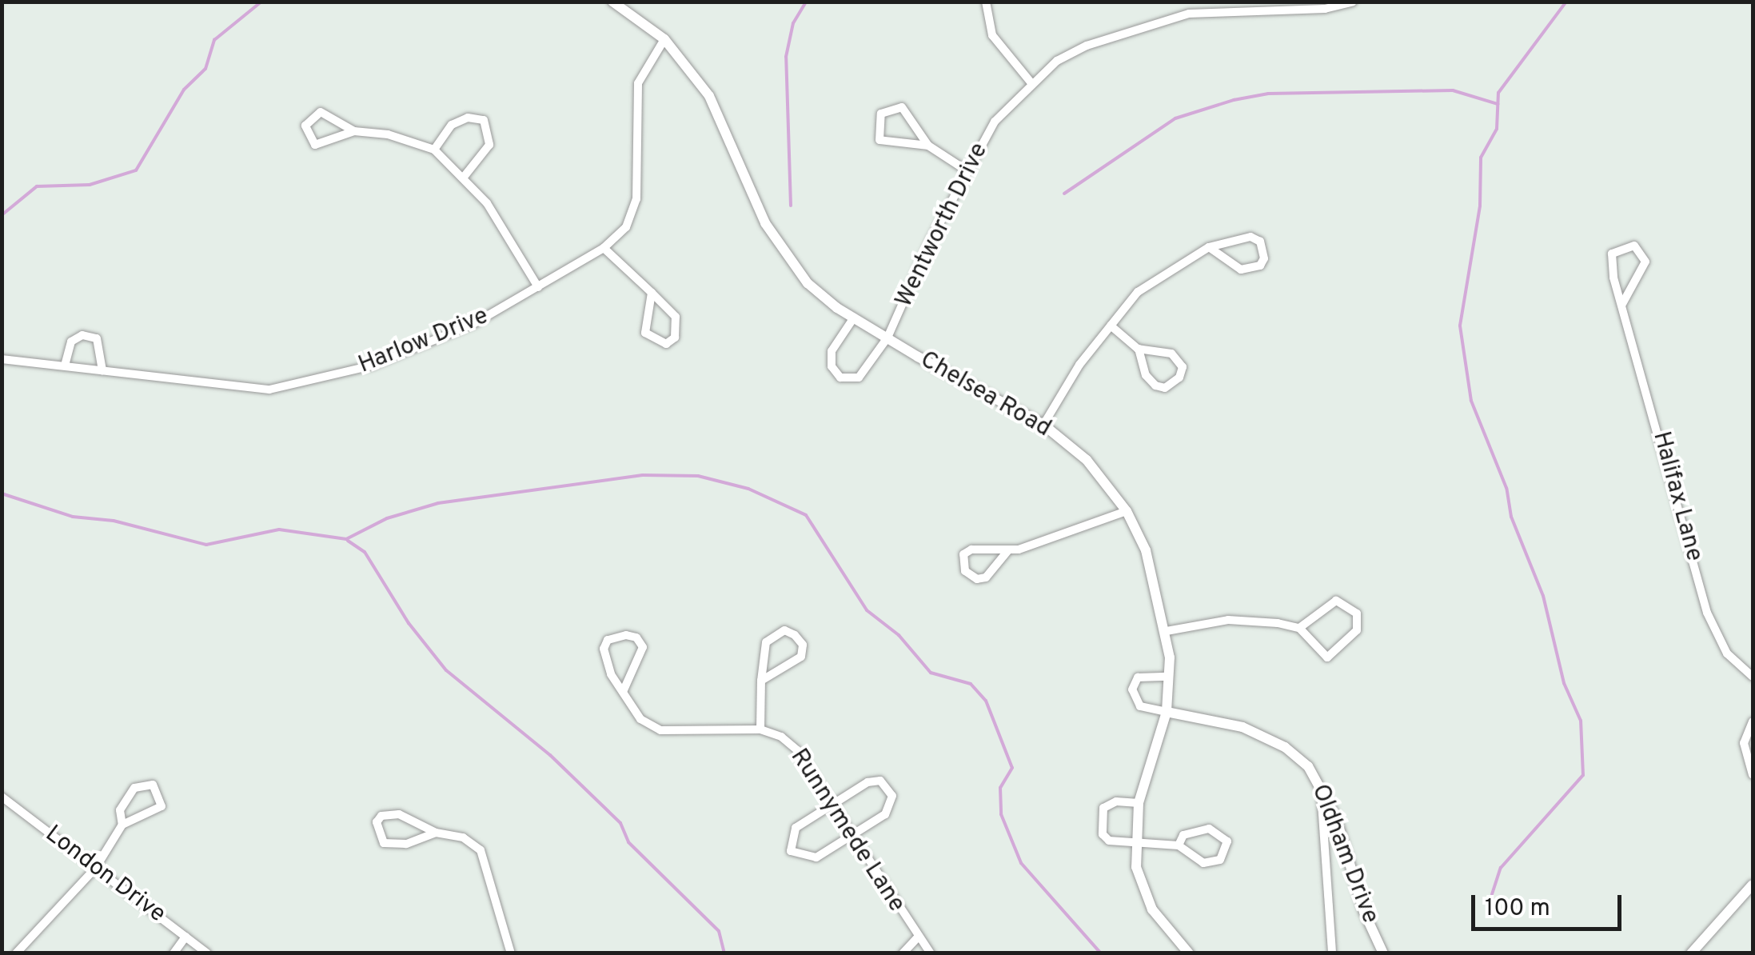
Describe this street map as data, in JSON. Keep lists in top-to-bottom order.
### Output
{
  "streets": {
    "street": [
      "Wentworth Drive",
      "Harlow Drive",
      "Chelsea Road",
      "Halifax Lane",
      "Runnymede Lane",
      "Oldham Drive",
      "London Drive"
    ]
  },
  "crossings": [
    ["Wentworth Drive", "Chelsea Road"],
    ["Harlow Drive", "Chelsea Road"],
    ["Chelsea Road", "Oldham Drive"]
  ],
  "scale_bar": "100 m"
}
